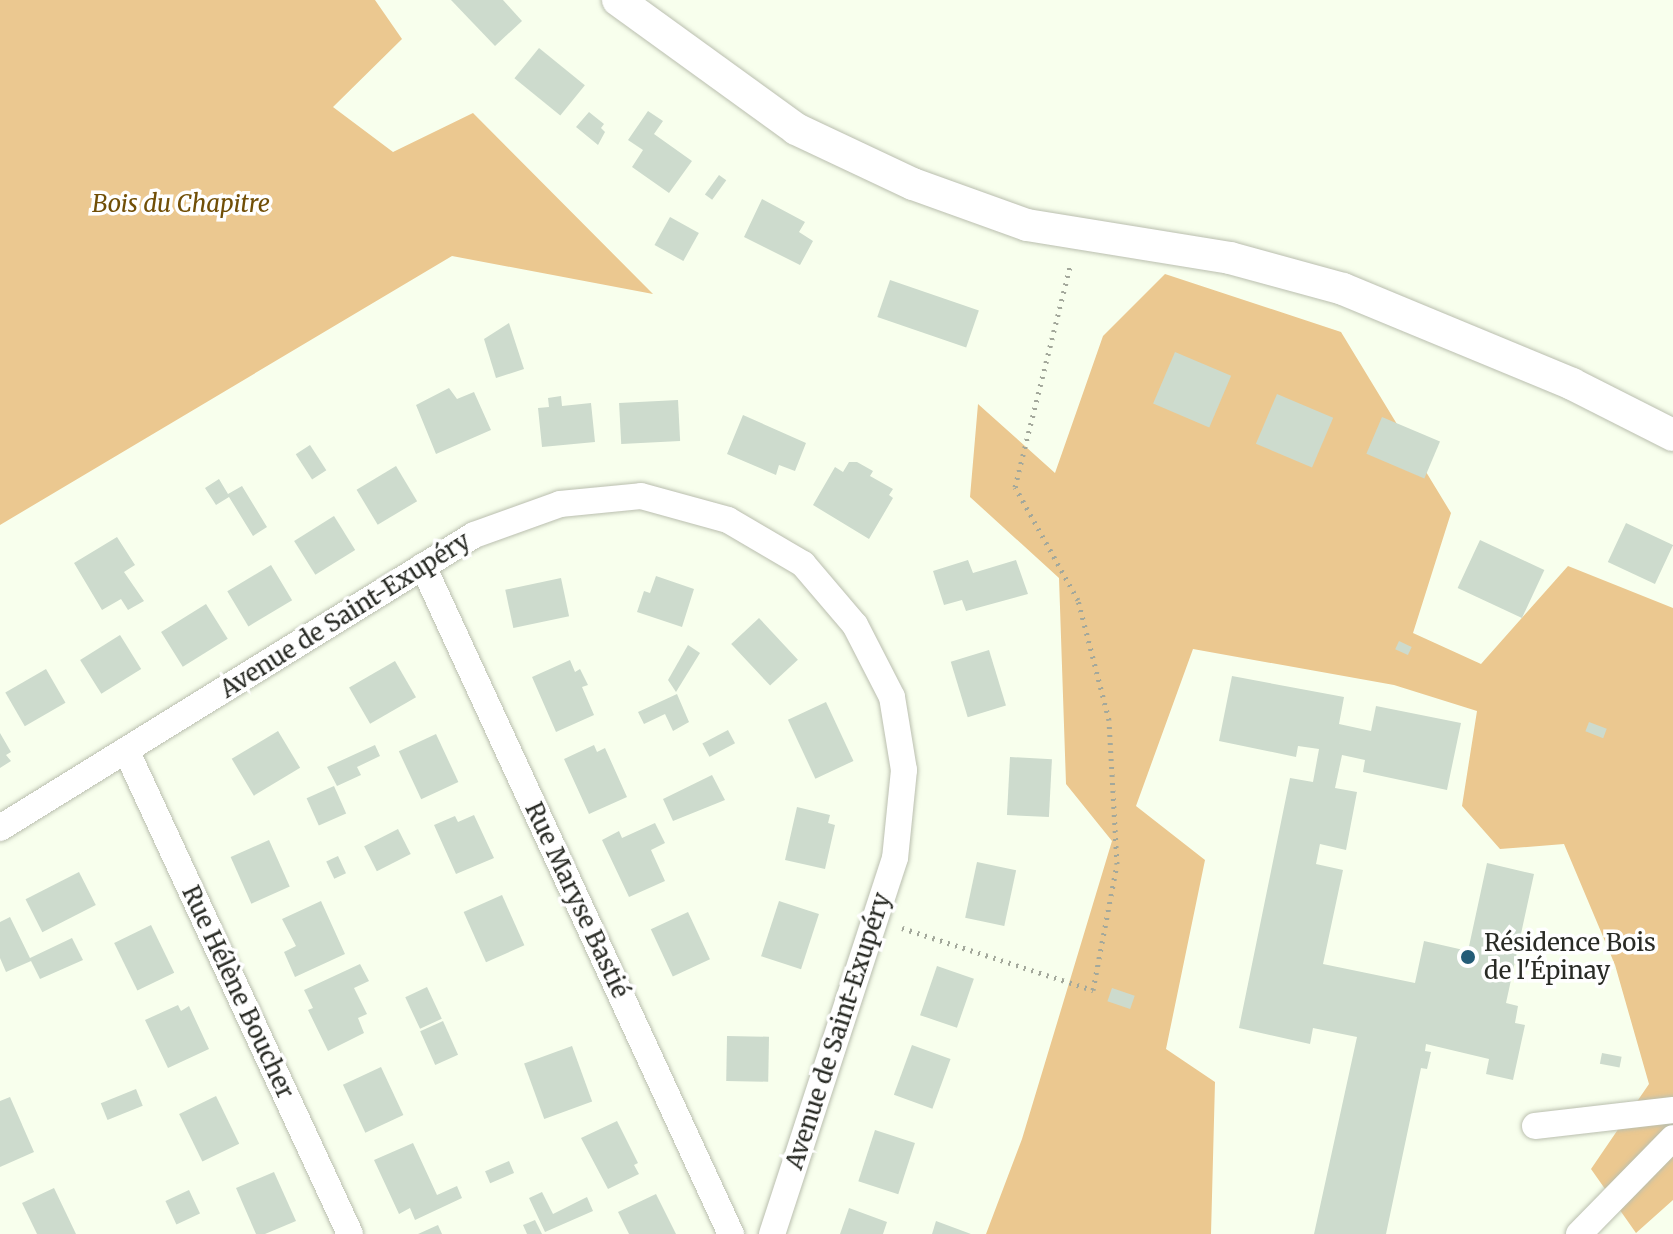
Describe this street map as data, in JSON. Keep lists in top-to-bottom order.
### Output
{
  "streets": {
    "street": ["Avenue de Saint-Exupéry", "Rue Maryse Bastié", "Rue Hélène Boucher"]
  },
  "crossings": [
    ["Avenue de Saint-Exupéry", "Rue Maryse Bastié"],
    ["Avenue de Saint-Exupéry", "Rue Hélène Boucher"]
  ],
  "parks": ["Bois du Chapitre"],
  "places": ["Résidence Bois de l'Épinay"]
}
